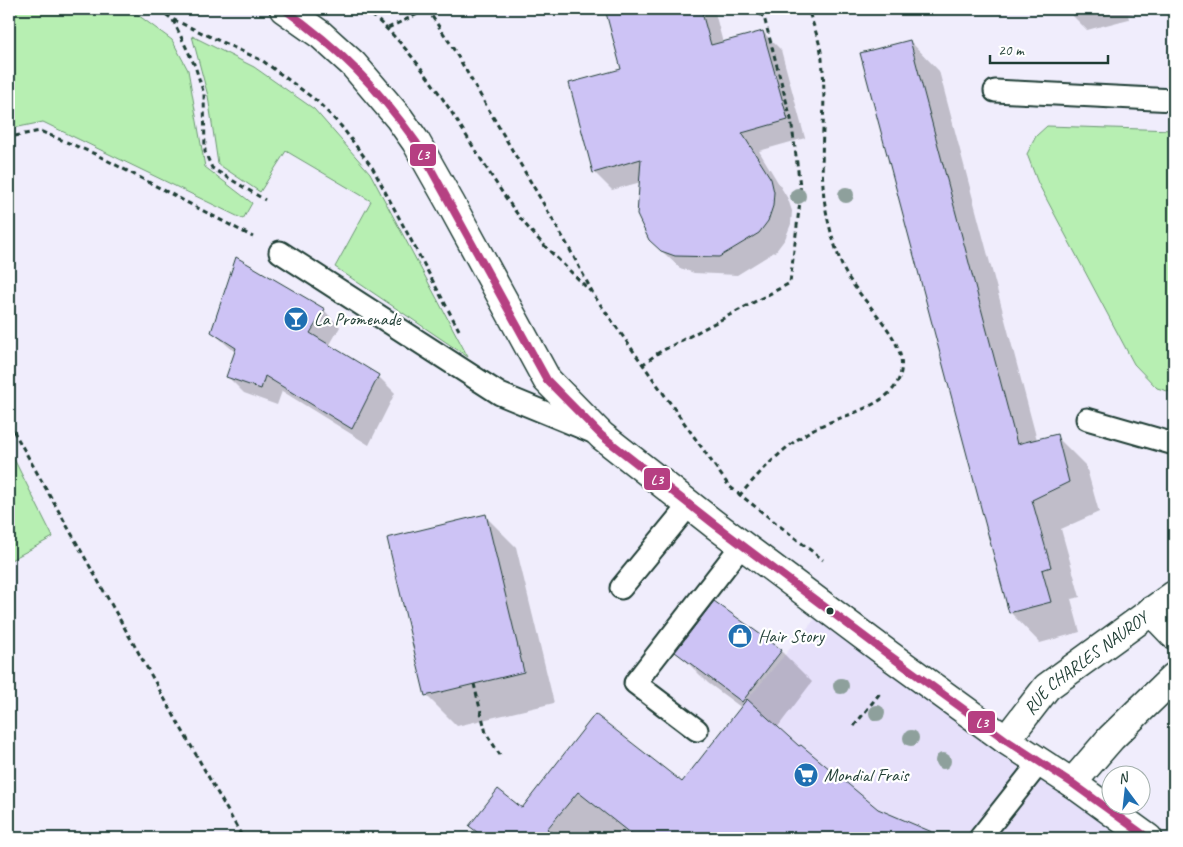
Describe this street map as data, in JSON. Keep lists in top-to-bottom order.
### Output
{
  "streets": {
    "main road": ["RUE CHARLES NAUROY"]
  },
  "places": {
    "bar": ["La Promenade"],
    "shop": ["Hair Story"],
    "supermarket": ["Mondial Frais"]
  },
  "lines": ["transit line L3"],
  "scale_bar": "20 m",
  "north": "top"
}
